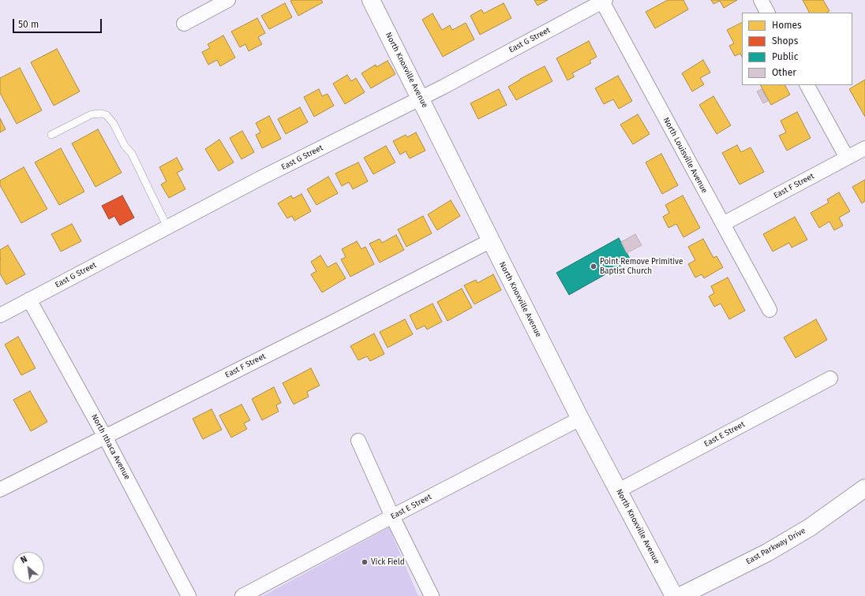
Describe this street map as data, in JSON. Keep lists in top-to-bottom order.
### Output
{
  "streets": {
    "street": [
      "East G Street",
      "North Knoxville Avenue",
      "North Louisville Avenue",
      "East F Street",
      "East E Street",
      "North Ithaca Avenue",
      "East Parkway Drive"
    ]
  },
  "crossings": [
    ["East G Street", "North Knoxville Avenue"],
    ["East G Street", "North Louisville Avenue"],
    ["East G Street", "North Ithaca Avenue"],
    ["North Knoxville Avenue", "East F Street"],
    ["North Knoxville Avenue", "East E Street"],
    ["North Louisville Avenue", "East F Street"],
    ["East F Street", "North Ithaca Avenue"]
  ],
  "places": ["Point Remove Primitive Baptist Church", "Vick Field"],
  "legend": [
    "Homes",
    "Shops",
    "Public",
    "Other"
  ],
  "scale_bar": "50 m",
  "north": "top left"
}
